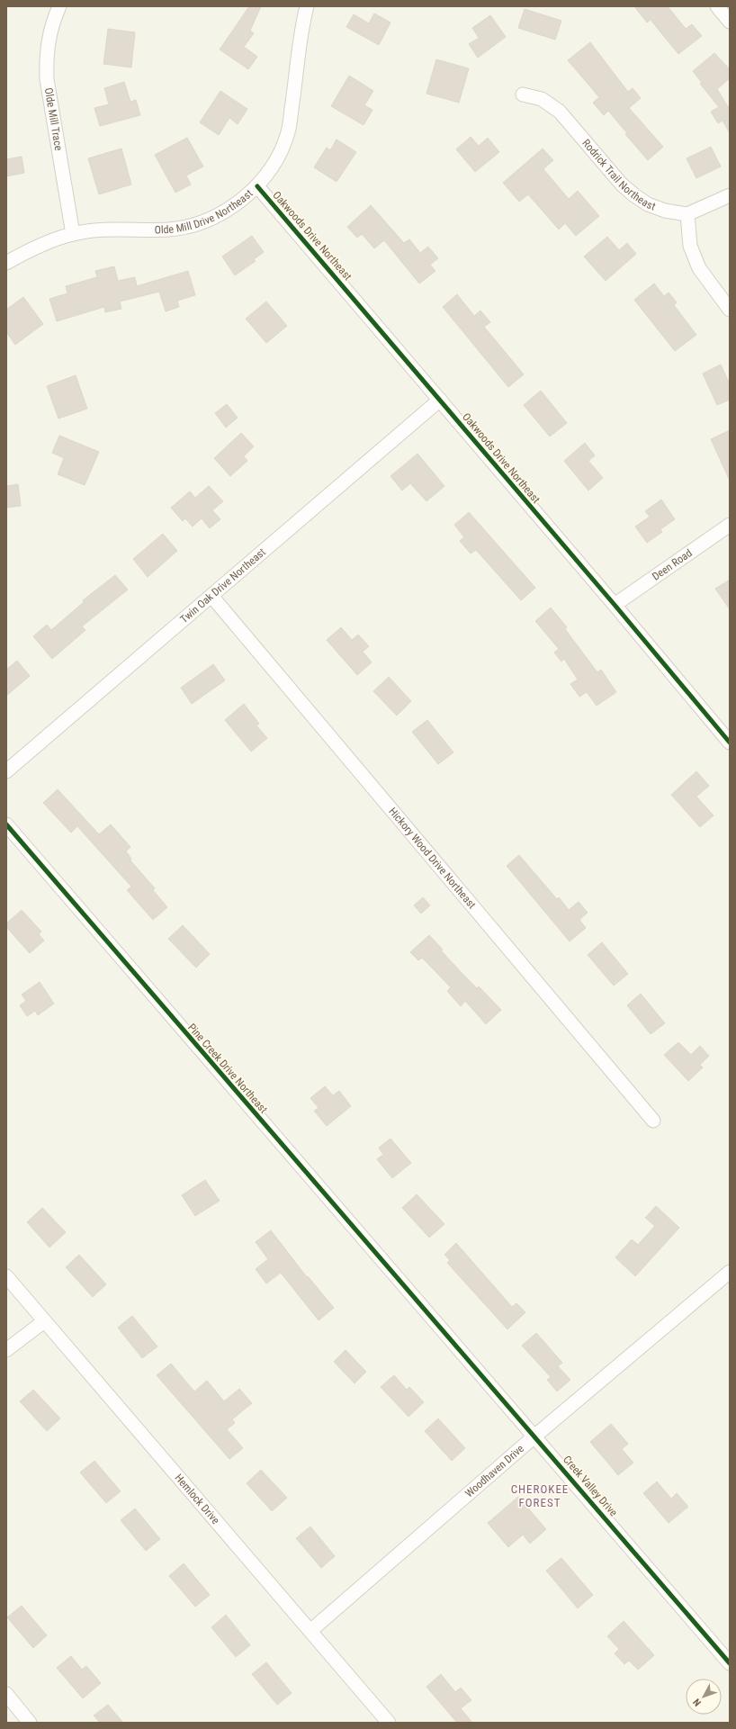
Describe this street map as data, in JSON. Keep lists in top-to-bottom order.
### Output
{
  "streets": {
    "street": [
      "Olde Mill Trace",
      "Rodrick Trail Northeast",
      "Olde Mill Drive Northeast",
      "Oakwoods Drive Northeast",
      "Deen Road",
      "Twin Oak Drive Northeast",
      "Hickory Wood Drive Northeast",
      "Pine Creek Drive Northeast",
      "Woodhaven Drive",
      "Creek Valley Drive",
      "Hemlock Drive"
    ]
  },
  "crossings": [
    ["Olde Mill Trace", "Olde Mill Drive Northeast"],
    ["Olde Mill Drive Northeast", "Oakwoods Drive Northeast"],
    ["Oakwoods Drive Northeast", "Deen Road"],
    ["Oakwoods Drive Northeast", "Twin Oak Drive Northeast"],
    ["Twin Oak Drive Northeast", "Hickory Wood Drive Northeast"],
    ["Pine Creek Drive Northeast", "Creek Valley Drive"],
    ["Woodhaven Drive", "Creek Valley Drive"],
    ["Woodhaven Drive", "Hemlock Drive"]
  ],
  "districts": ["CHEROKEE FOREST"],
  "north": "bottom left"
}
